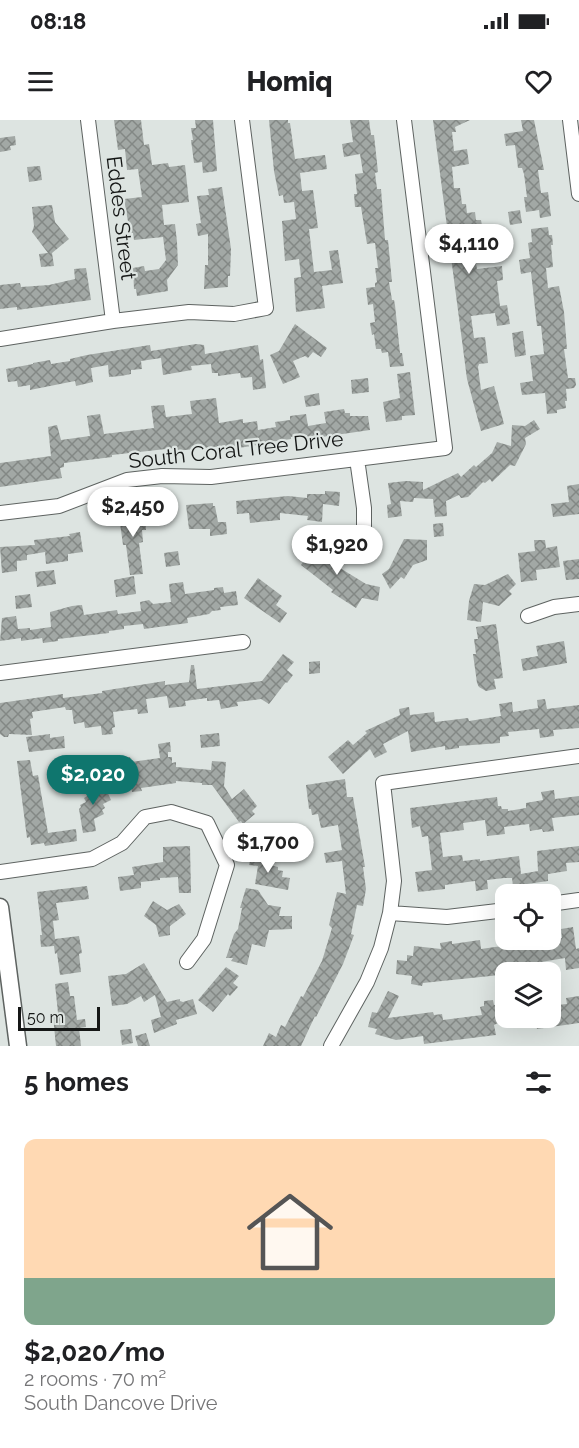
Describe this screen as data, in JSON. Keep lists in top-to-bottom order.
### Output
{
  "streets": {
    "street": ["Eddes Street", "South Coral Tree Drive"]
  },
  "scale_bar": "50 m",
  "page": {
    "status": "08:18",
    "header": "Homiq",
    "price": [
      "$4,110",
      "$2,450",
      "$1,920",
      "$2,020",
      "$1,700"
    ],
    "scale": "50 m",
    "heading": "5 homes",
    "list": [
      {
        "name": "$2,020/mo",
        "note": "2 rooms · 70 m² · South Dancove Drive"
      }
    ]
  }
}
